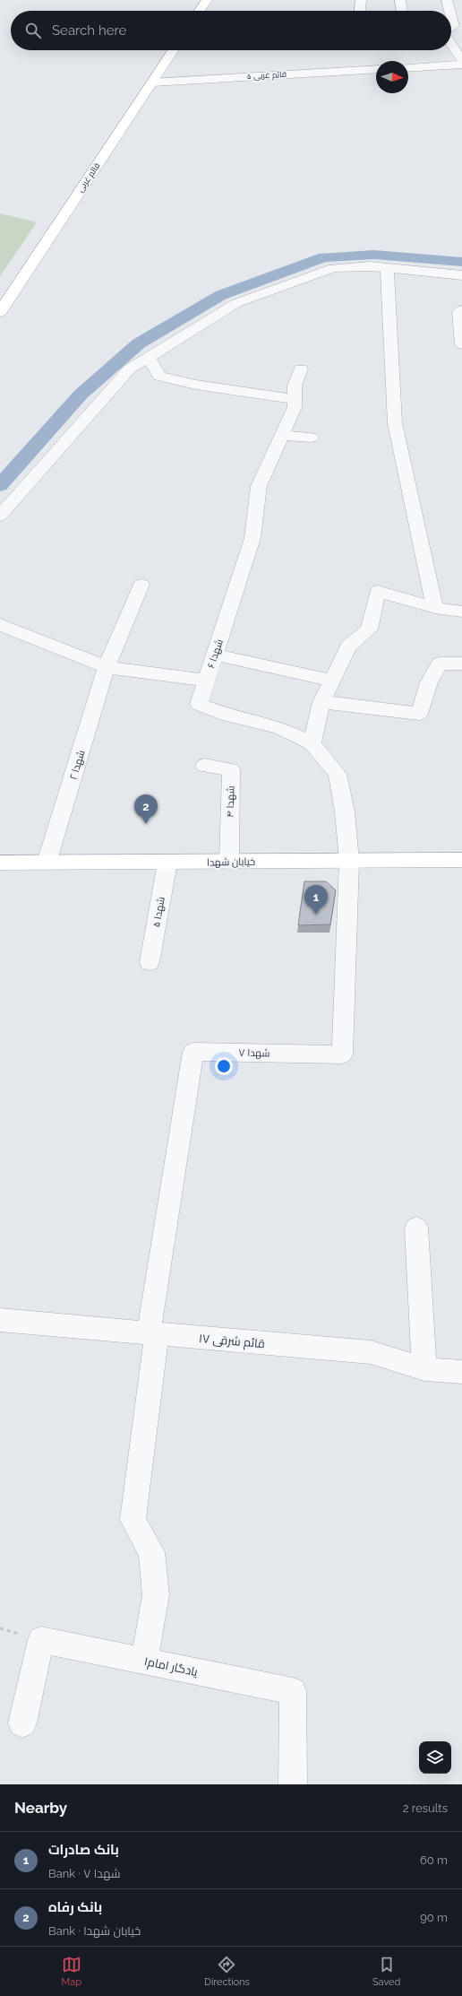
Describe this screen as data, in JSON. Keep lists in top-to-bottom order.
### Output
{
  "streets": {
    "main road": ["قائم غربی", "خیابان شهدا"],
    "street": [
      "قائم غربی ۵",
      "شهدا ۶",
      "شهدا ۲",
      "شهدا ۴",
      "شهدا ۵",
      "شهدا ۷",
      "قائم شرقی ۱۷",
      "یادگار امام۱"
    ]
  },
  "crossings": [
    ["قائم غربی ۵", "قائم غربی"],
    ["شهدا ۶", "خیابان شهدا"],
    ["شهدا ۶", "شهدا ۷"],
    ["شهدا ۲", "خیابان شهدا"],
    ["شهدا ۴", "خیابان شهدا"],
    ["خیابان شهدا", "شهدا ۵"],
    ["خیابان شهدا", "شهدا ۷"],
    ["شهدا ۷", "قائم شرقی ۱۷"]
  ],
  "north": "right",
  "page": {
    "search": "Search here",
    "pins": ["2", "1"],
    "heading": ["Nearby", "2 results"],
    "list": [
      {
        "mark": "1",
        "name": "بانک صادرات",
        "note": "Bank · شهدا ۷",
        "value": "60 m"
      },
      {
        "mark": "2",
        "name": "بانک رفاه",
        "note": "Bank · خیابان شهدا",
        "value": "90 m"
      }
    ],
    "nav": ["Map", "Directions", "Saved"]
  }
}
